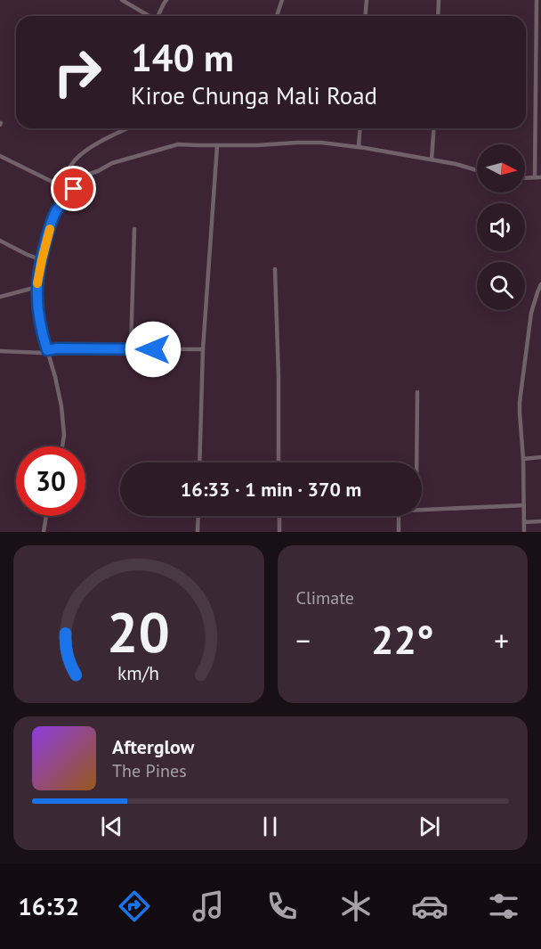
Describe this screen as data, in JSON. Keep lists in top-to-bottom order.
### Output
{
  "north": "right",
  "page": {
    "turn": ["140 m", "Kiroe Chunga Mali Road"],
    "limit": "30",
    "trip": "16:33 · 1 min · 370 m",
    "tile": "Climate",
    "heat": ["−", "22°", "+"],
    "song": ["Afterglow", "The Pines"],
    "tabs": "16:32",
    "gauge": ["20", "km/h"]
  }
}
